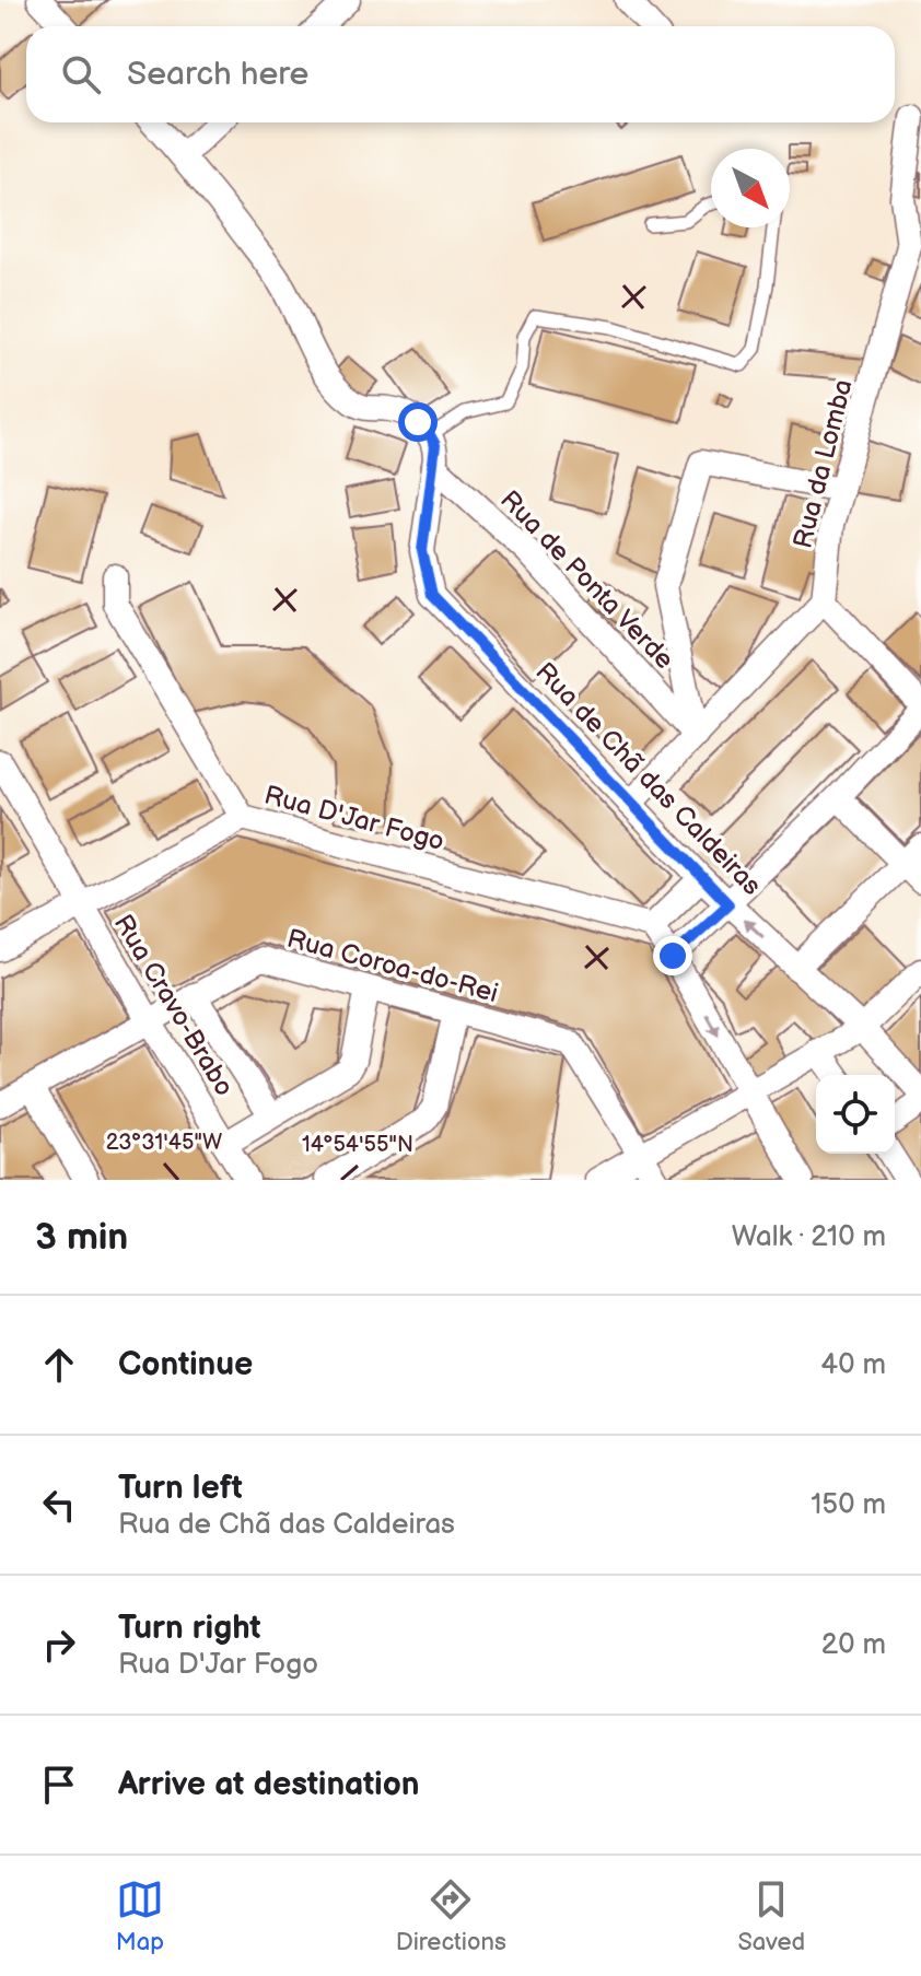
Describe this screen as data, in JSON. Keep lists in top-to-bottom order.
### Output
{
  "streets": {
    "street": [
      "Rua da Lomba",
      "Rua de Ponta Verde",
      "Rua de Chã das Caldeiras",
      "Rua D'Jar Fogo",
      "Rua Coroa-do-Rei",
      "Rua Cravo-Brabo"
    ]
  },
  "crossings": [
    ["Rua de Ponta Verde", "Rua de Chã das Caldeiras"],
    ["Rua D'Jar Fogo", "Rua Cravo-Brabo"],
    ["Rua Coroa-do-Rei", "Rua Cravo-Brabo"]
  ],
  "north": "bottom right",
  "page": {
    "search": "Search here",
    "heading": ["3 min", "Walk · 210 m"],
    "list": [
      ["Continue", "40 m"],
      ["Turn left", "Rua de Chã das Caldeiras", "150 m"],
      ["Turn right", "Rua D'Jar Fogo", "20 m"],
      "Arrive at destination"
    ],
    "nav": ["Map", "Directions", "Saved"]
  },
  "coordinates": ["23°31'45\"W", "14°54'55\"N"]
}
